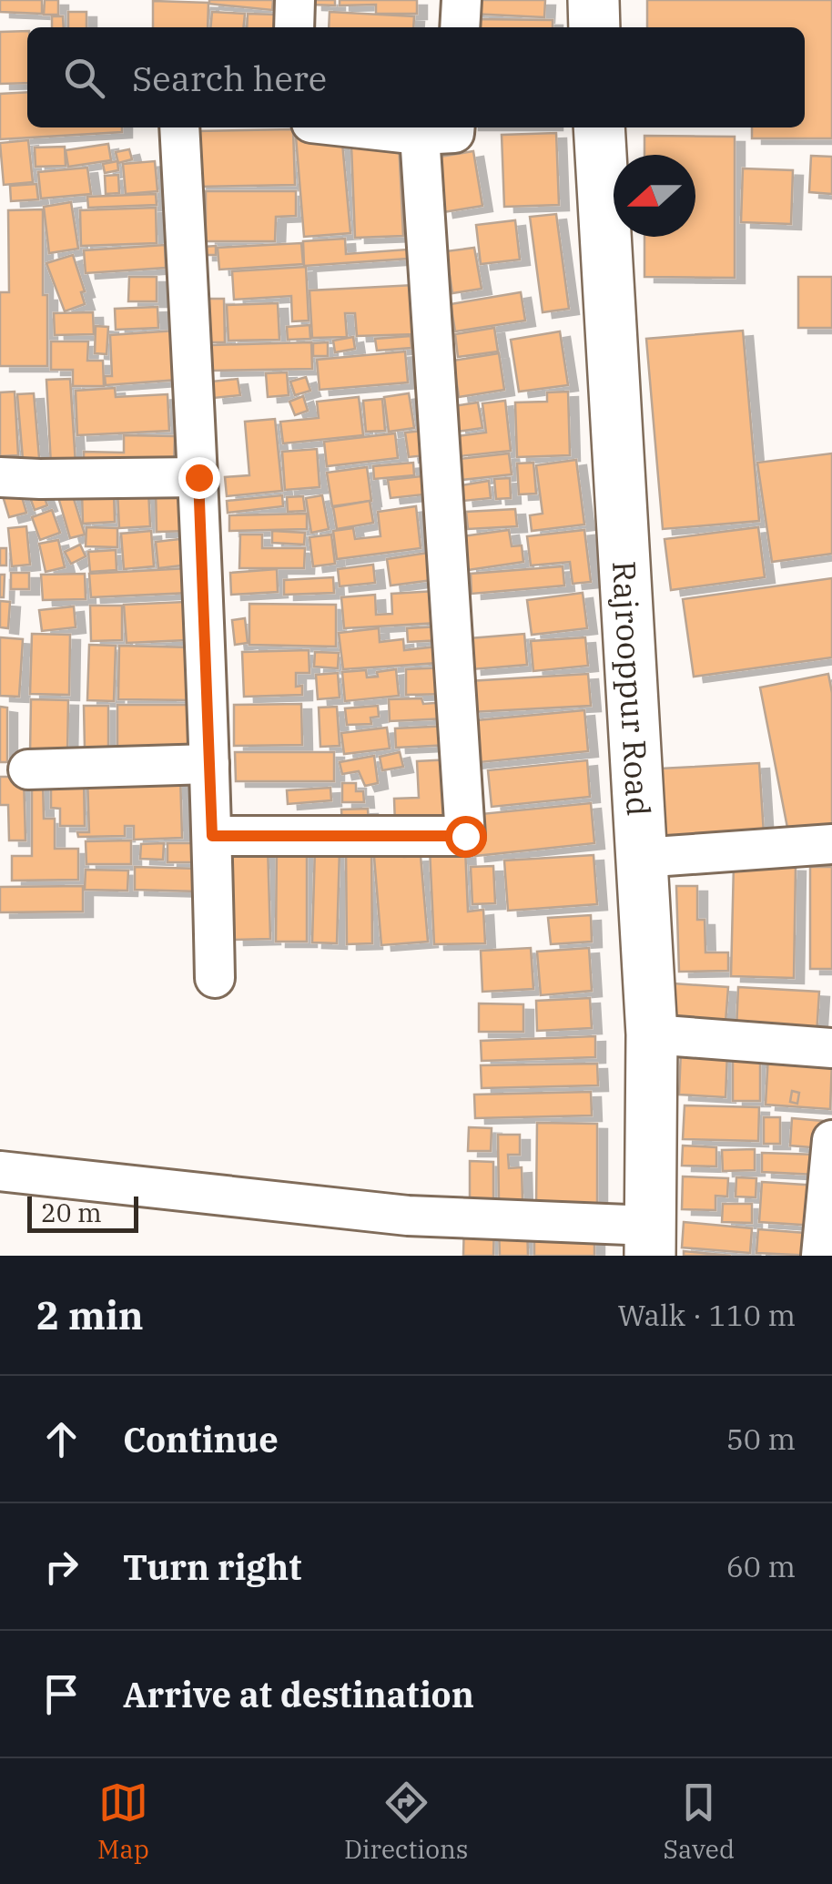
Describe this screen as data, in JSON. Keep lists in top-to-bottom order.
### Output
{
  "streets": {
    "main road": ["Rajrooppur Road"]
  },
  "scale_bar": "20 m",
  "north": "left",
  "page": {
    "search": "Search here",
    "scale": "20 m",
    "heading": ["2 min", "Walk · 110 m"],
    "list": [
      ["Continue", "50 m"],
      ["Turn right", "60 m"],
      "Arrive at destination"
    ],
    "nav": ["Map", "Directions", "Saved"]
  }
}
